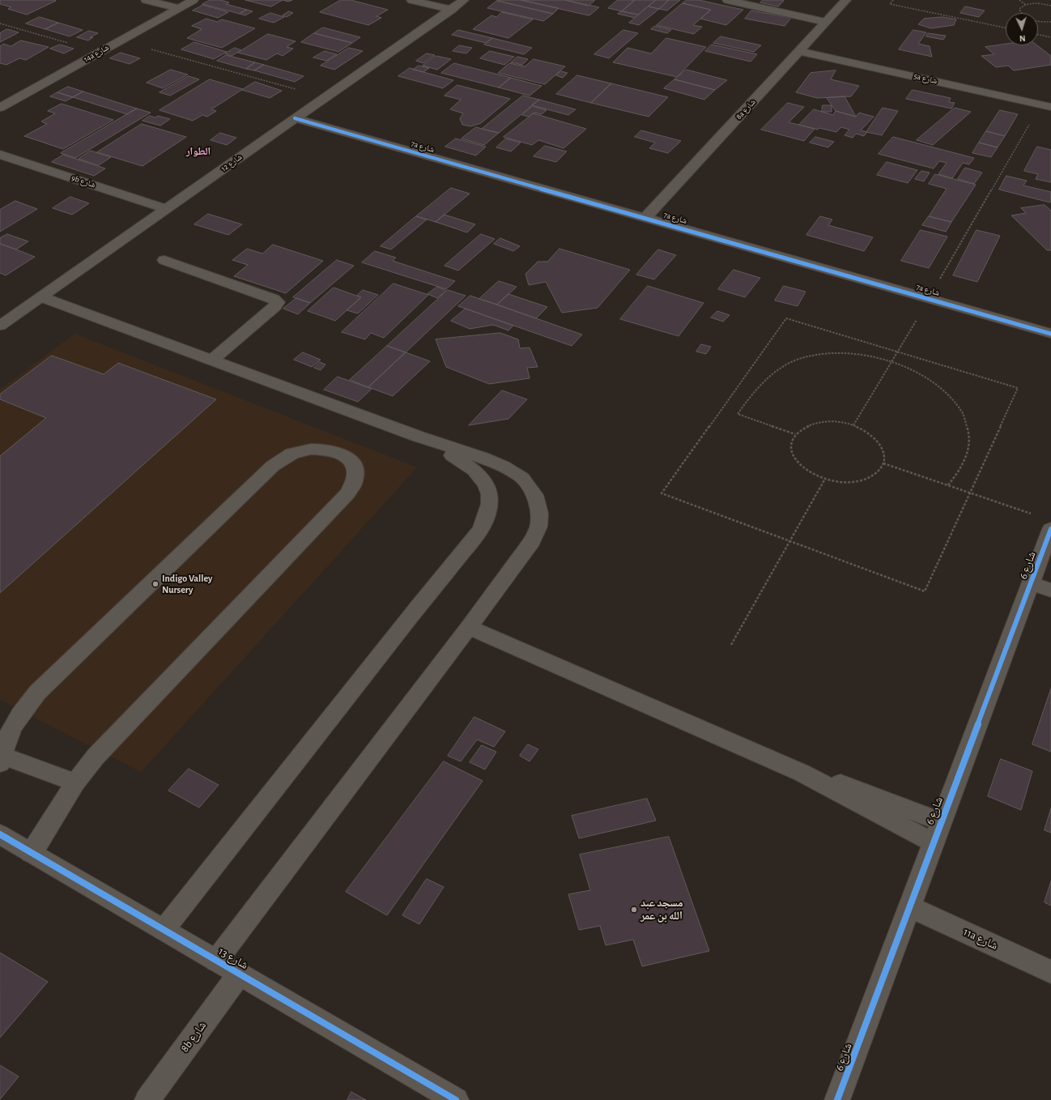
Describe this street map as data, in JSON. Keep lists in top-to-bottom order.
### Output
{
  "streets": {
    "street": [
      "14a شارع",
      "5a شارع",
      "8a شارع",
      "7a شارع",
      "شارع 12",
      "9b شارع",
      "شارع 6",
      "11a شارع",
      "شارع 13",
      "8b شارع"
    ]
  },
  "crossings": [
    ["5a شارع", "8a شارع"],
    ["8a شارع", "7a شارع"],
    ["7a شارع", "شارع 12"],
    ["شارع 12", "9b شارع"],
    ["شارع 6", "11a شارع"],
    ["شارع 13", "8b شارع"]
  ],
  "districts": ["الطوار"],
  "places": ["Indigo Valley Nursery", "مسجد عبد الله بن عمر"],
  "north": "bottom"
}
